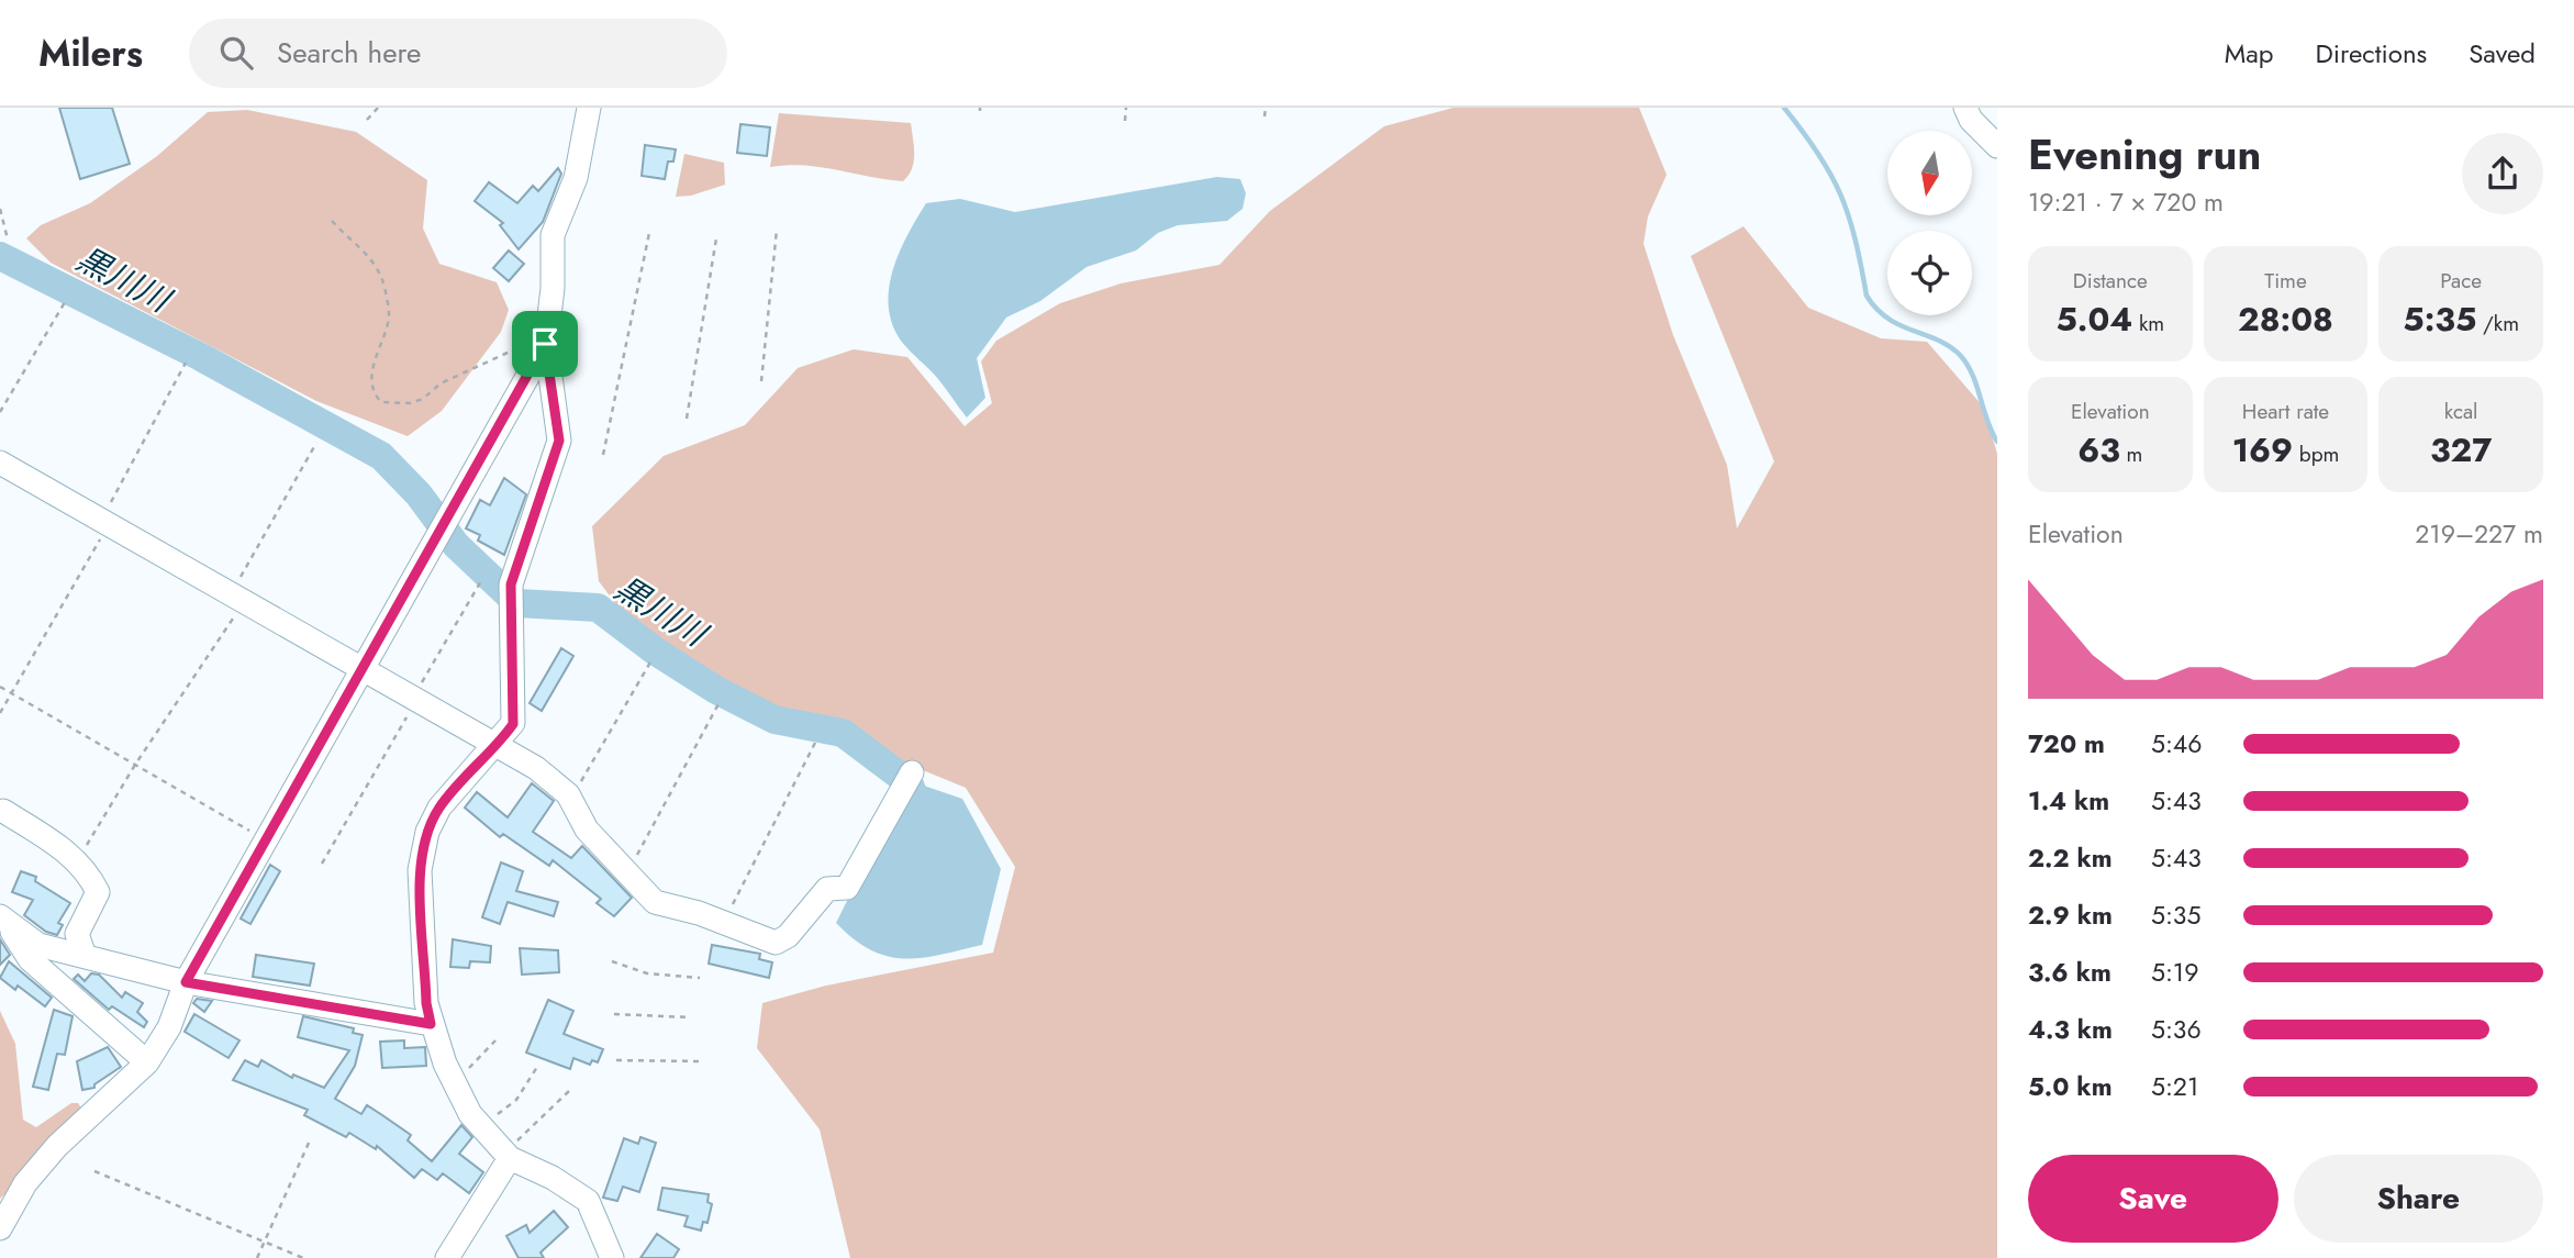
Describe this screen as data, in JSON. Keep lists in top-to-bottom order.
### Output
{
  "water": ["黒川川"],
  "north": "bottom",
  "page": {
    "header": "Milers",
    "search": "Search here",
    "nav": ["Map", "Directions", "Saved"],
    "heading": ["Evening run", "19:21 · 7 × 720 m"],
    "stats": [
      ["Distance", "5.04 km"],
      ["Time", "28:08"],
      ["Pace", "5:35 /km"],
      ["Elevation", "63 m"],
      ["Heart rate", "169 bpm"],
      ["kcal", "327"]
    ],
    "chart": ["Elevation", "219–227 m"],
    "list": [
      {
        "name": "720 m",
        "note": "5:46"
      },
      {
        "name": "1.4 km",
        "note": "5:43"
      },
      {
        "name": "2.2 km",
        "note": "5:43"
      },
      {
        "name": "2.9 km",
        "note": "5:35"
      },
      {
        "name": "3.6 km",
        "note": "5:19"
      },
      {
        "name": "4.3 km",
        "note": "5:36"
      },
      {
        "name": "5.0 km",
        "note": "5:21"
      }
    ],
    "buttons": ["Save", "Share"]
  }
}
